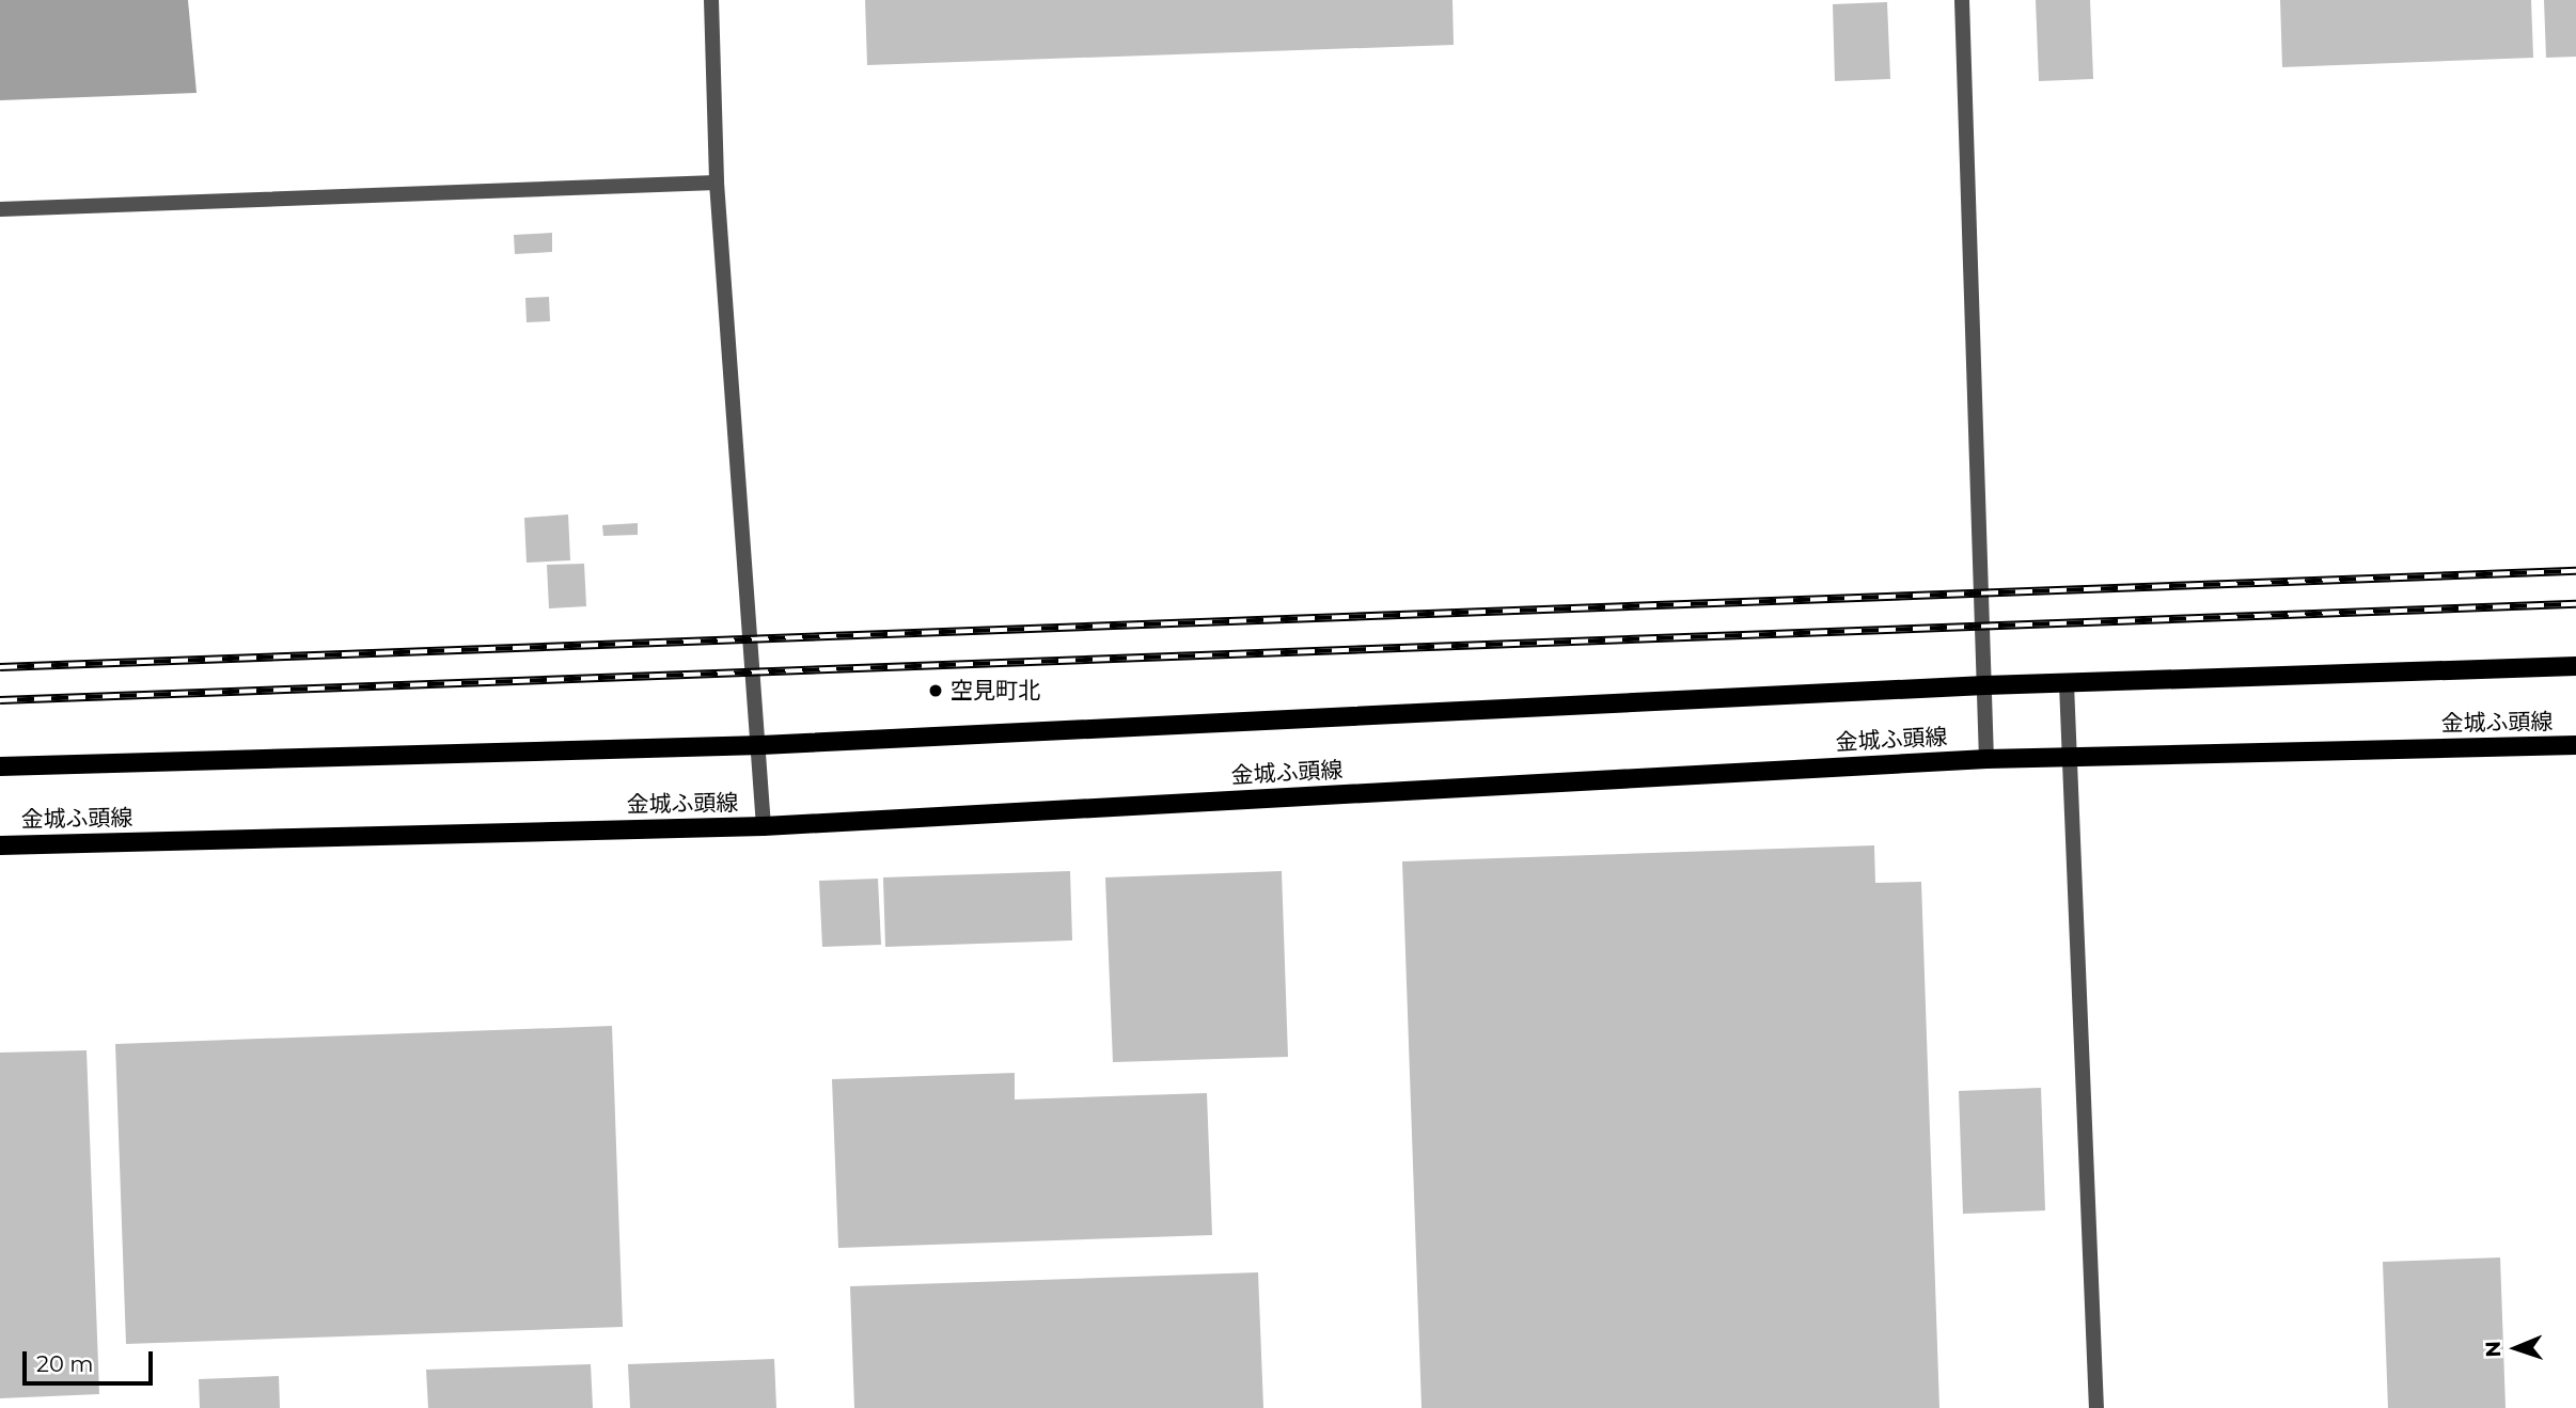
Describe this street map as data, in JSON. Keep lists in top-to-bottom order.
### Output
{
  "streets": {
    "main road": ["金城ふ頭線"]
  },
  "places": ["空見町北"],
  "scale_bar": "20 m",
  "north": "left"
}
